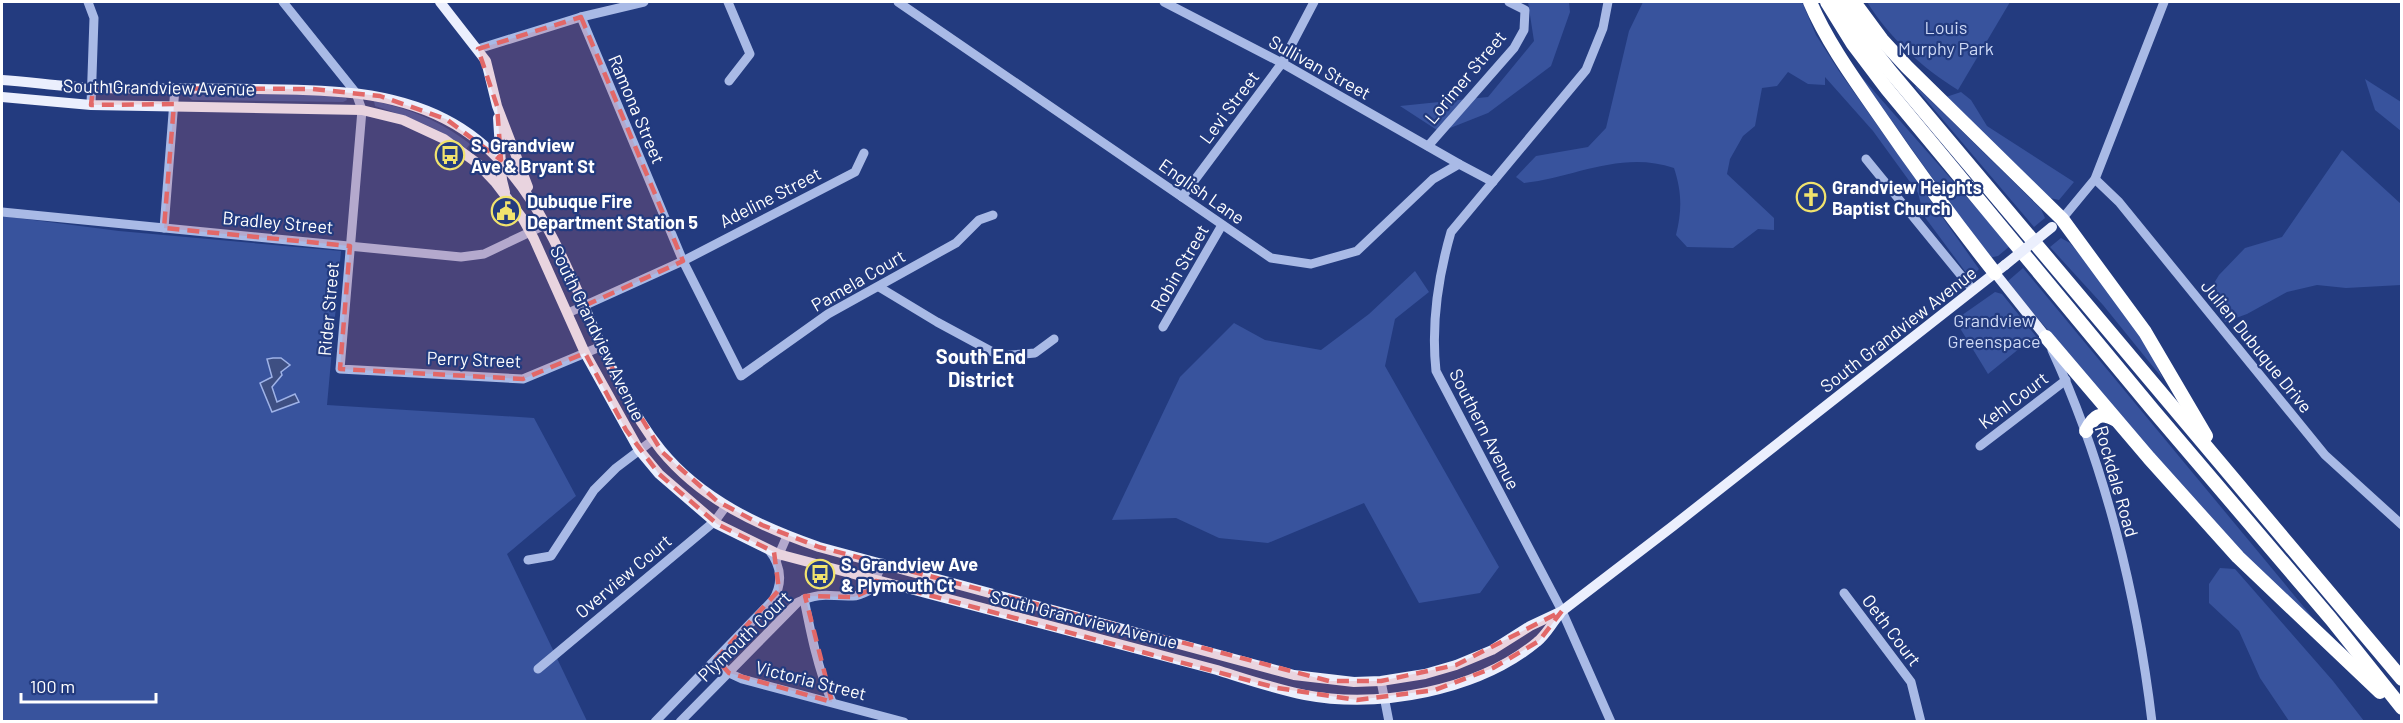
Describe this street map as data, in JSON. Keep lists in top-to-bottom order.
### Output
{
  "streets": {
    "main road": ["South Grandview Avenue", "Rockdale Road"],
    "street": [
      "Sullivan Street",
      "Lorimer Street",
      "Levi Street",
      "Ramona Street",
      "English Lane",
      "Adeline Street",
      "Bradley Street",
      "Robin Street",
      "Pamela Court",
      "Rider Street",
      "Julien Dubuque Drive",
      "Perry Street",
      "Kehl Court",
      "Southern Avenue",
      "Overview Court",
      "Oeth Court",
      "Plymouth Court",
      "Victoria Street"
    ]
  },
  "crossings": [
    ["Sullivan Street", "Lorimer Street"],
    ["Sullivan Street", "Levi Street"],
    ["Sullivan Street", "English Lane"],
    ["South Grandview Avenue", "Adeline Street"],
    ["South Grandview Avenue", "Bradley Street"],
    ["South Grandview Avenue", "Rider Street"],
    ["South Grandview Avenue", "Julien Dubuque Drive"],
    ["South Grandview Avenue", "Perry Street"],
    ["South Grandview Avenue", "Southern Avenue"],
    ["South Grandview Avenue", "Rockdale Road"],
    ["South Grandview Avenue", "Overview Court"],
    ["South Grandview Avenue", "Plymouth Court"],
    ["Levi Street", "English Lane"],
    ["Ramona Street", "Adeline Street"],
    ["Ramona Street", "Pamela Court"],
    ["English Lane", "Robin Street"],
    ["Bradley Street", "Rider Street"],
    ["Rider Street", "Perry Street"],
    ["Kehl Court", "Rockdale Road"],
    ["Plymouth Court", "Victoria Street"]
  ],
  "districts": ["South End District"],
  "parks": ["Louis Murphy Park", "Grandview Greenspace"],
  "places": {
    "bus stop": ["S. Grandview Ave & Bryant St", "S. Grandview Ave & Plymouth Ct"],
    "church": ["Grandview Heights Baptist Church"],
    "public building": ["Dubuque Fire Department Station 5"]
  },
  "scale_bar": "100 m"
}
